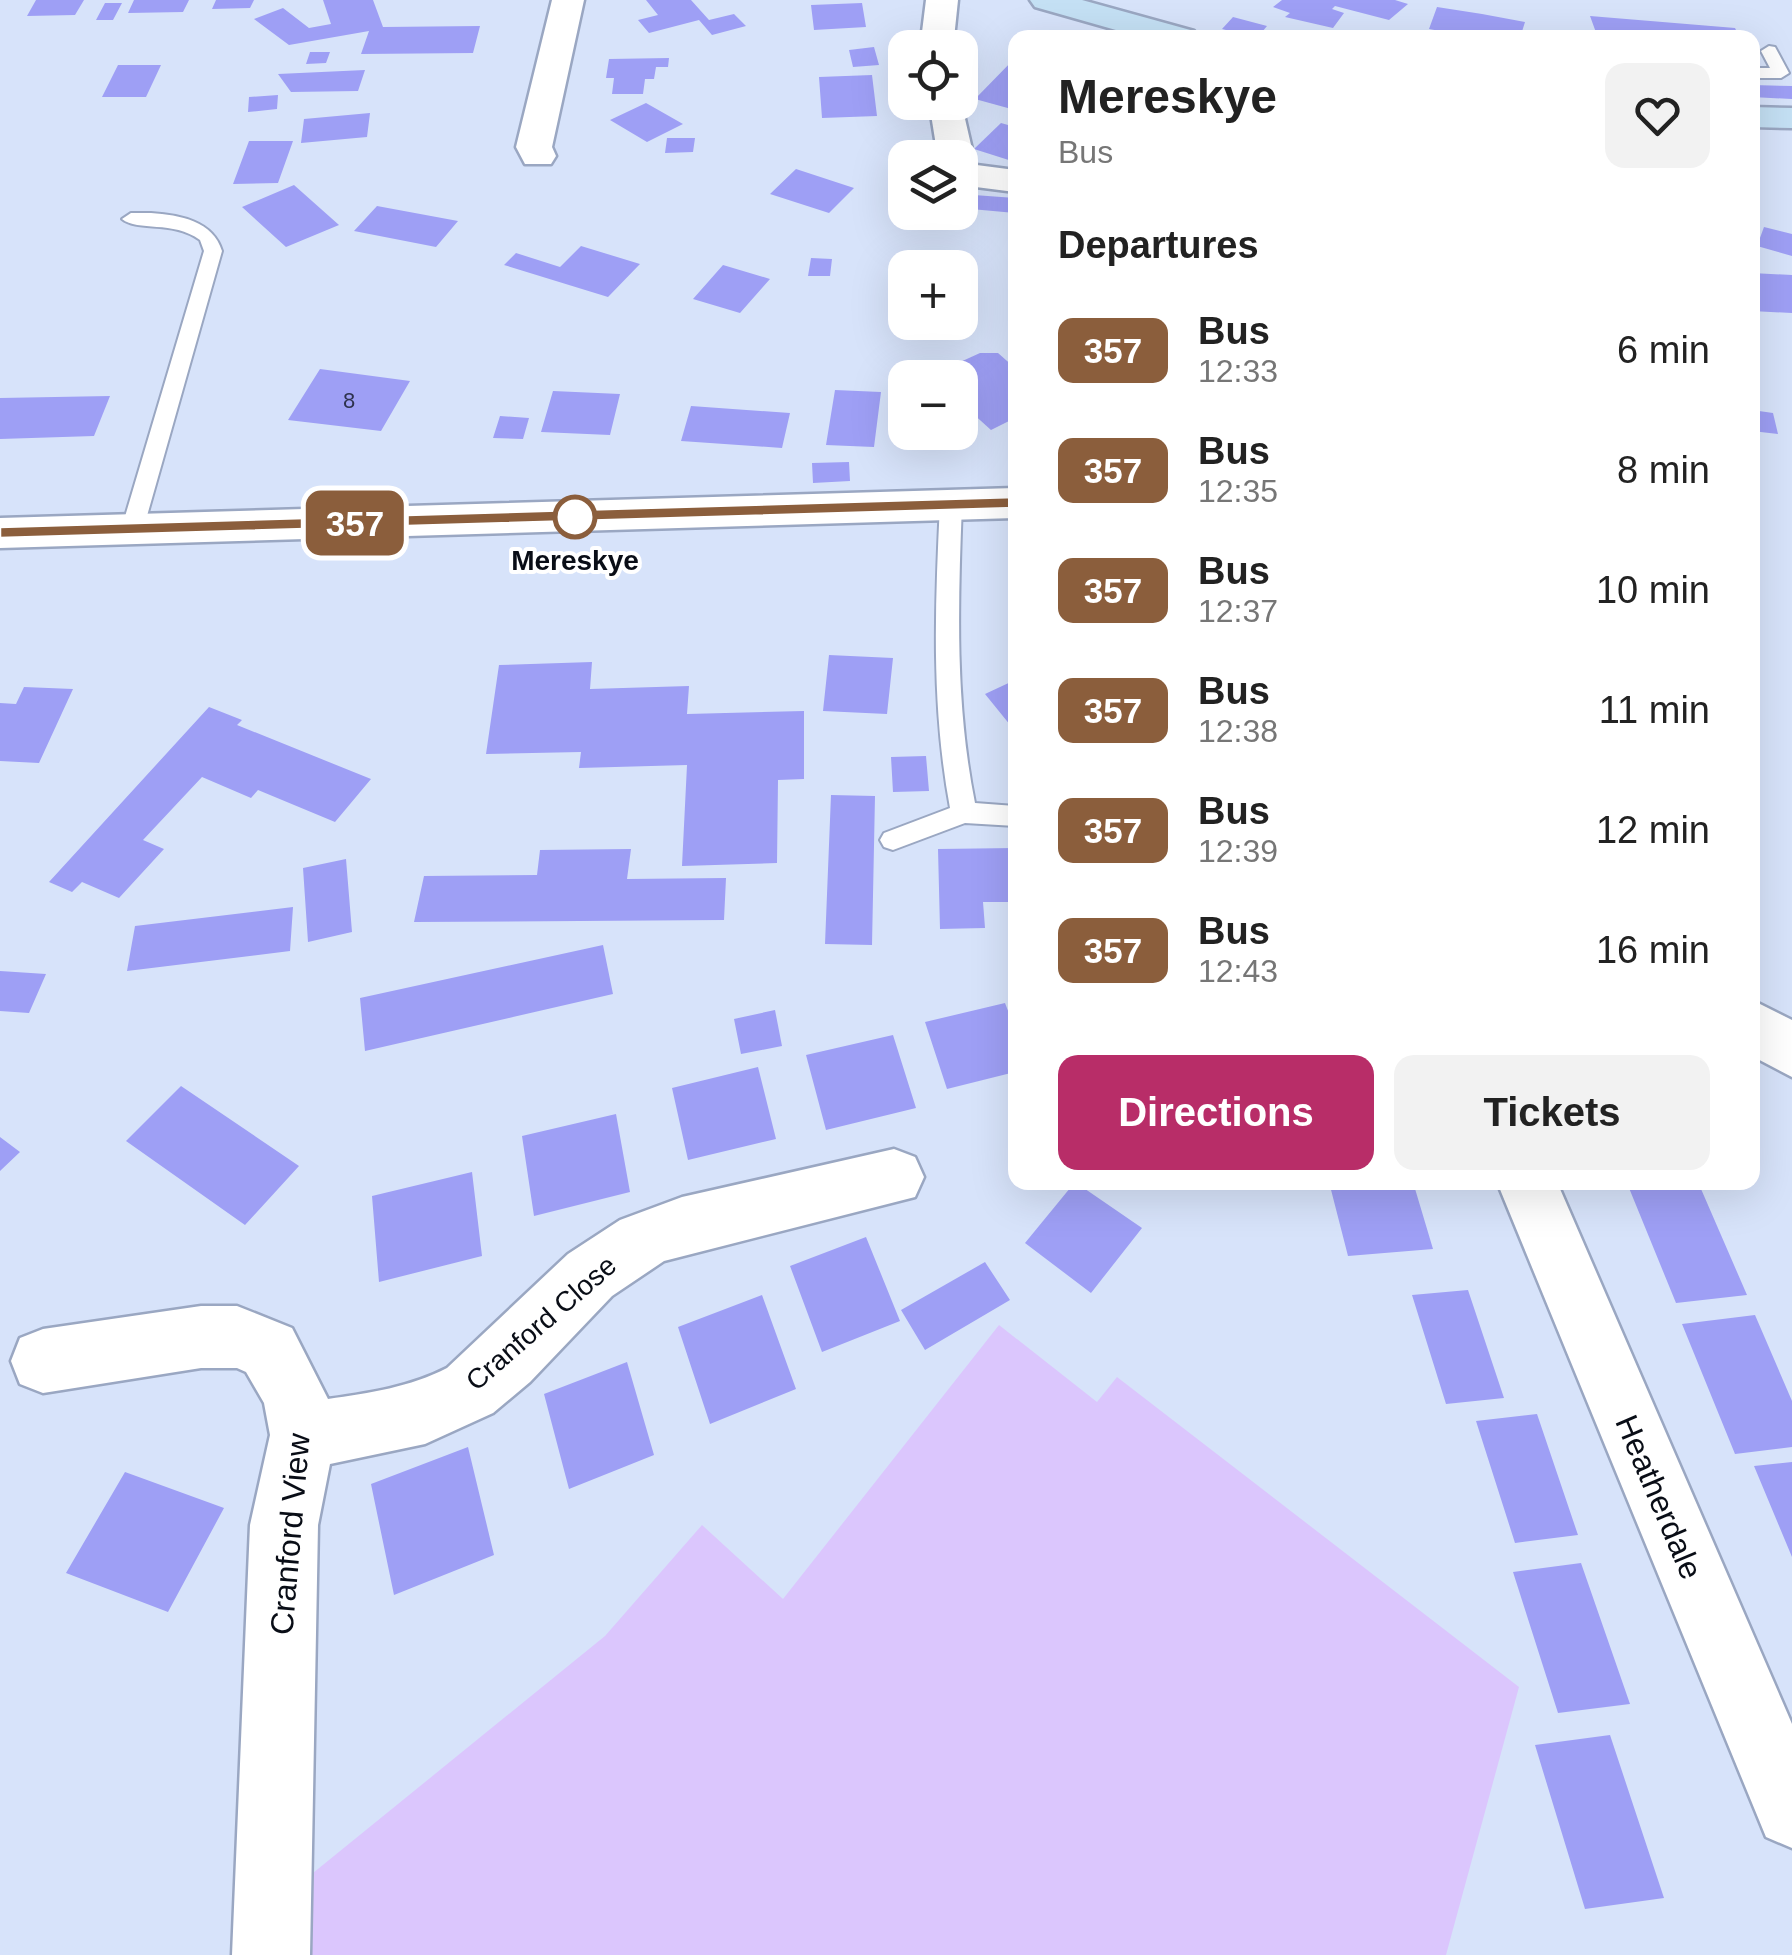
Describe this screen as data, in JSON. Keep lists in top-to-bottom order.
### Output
{
  "streets": {
    "street": ["Cranford Close", "Heatherdale", "Cranford View"]
  },
  "crossings": [
    ["Cranford Close", "Cranford View"]
  ],
  "places": ["Mereskye"],
  "lines": ["bus line 357"],
  "house_numbers": ["8"],
  "page": {
    "on_map": "357",
    "map_buttons": ["+", "−"],
    "heading": [
      ["Mereskye", "Bus"],
      "Departures"
    ],
    "list": [
      {
        "mark": "357",
        "name": "Bus",
        "note": "12:33",
        "value": "6 min"
      },
      {
        "mark": "357",
        "name": "Bus",
        "note": "12:35",
        "value": "8 min"
      },
      {
        "mark": "357",
        "name": "Bus",
        "note": "12:37",
        "value": "10 min"
      },
      {
        "mark": "357",
        "name": "Bus",
        "note": "12:38",
        "value": "11 min"
      },
      {
        "mark": "357",
        "name": "Bus",
        "note": "12:39",
        "value": "12 min"
      },
      {
        "mark": "357",
        "name": "Bus",
        "note": "12:43",
        "value": "16 min"
      }
    ],
    "buttons": ["Directions", "Tickets"]
  }
}
